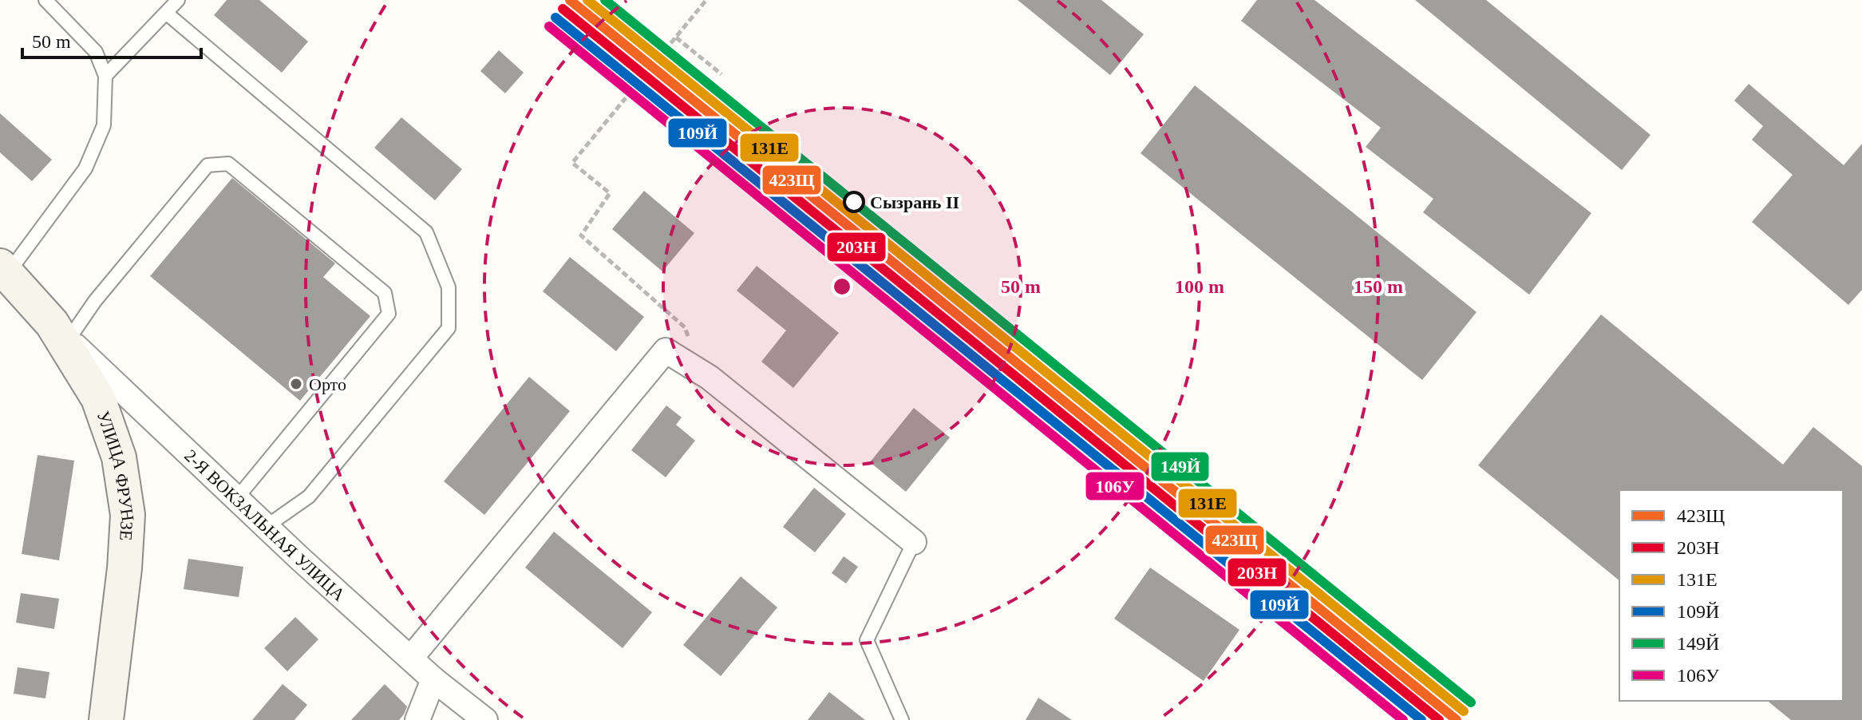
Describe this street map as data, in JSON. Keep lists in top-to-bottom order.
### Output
{
  "streets": {
    "street": ["УЛИЦА ФРУНЗЕ", "2-Я ВОКЗАЛЬНАЯ УЛИЦА"]
  },
  "crossings": [
    ["УЛИЦА ФРУНЗЕ", "2-Я ВОКЗАЛЬНАЯ УЛИЦА"]
  ],
  "places": ["Сызрань II", "Орто"],
  "lines": [
    "transit line 423Щ",
    "transit line 131Е",
    "transit line 149Й",
    "transit line 203Н",
    "transit line 109Й",
    "transit line 106У"
  ],
  "legend": [
    "423Щ",
    "203Н",
    "131Е",
    "109Й",
    "149Й",
    "106У"
  ],
  "scale_bar": "50 m",
  "rings": ["50 m", "100 m", "150 m"]
}
